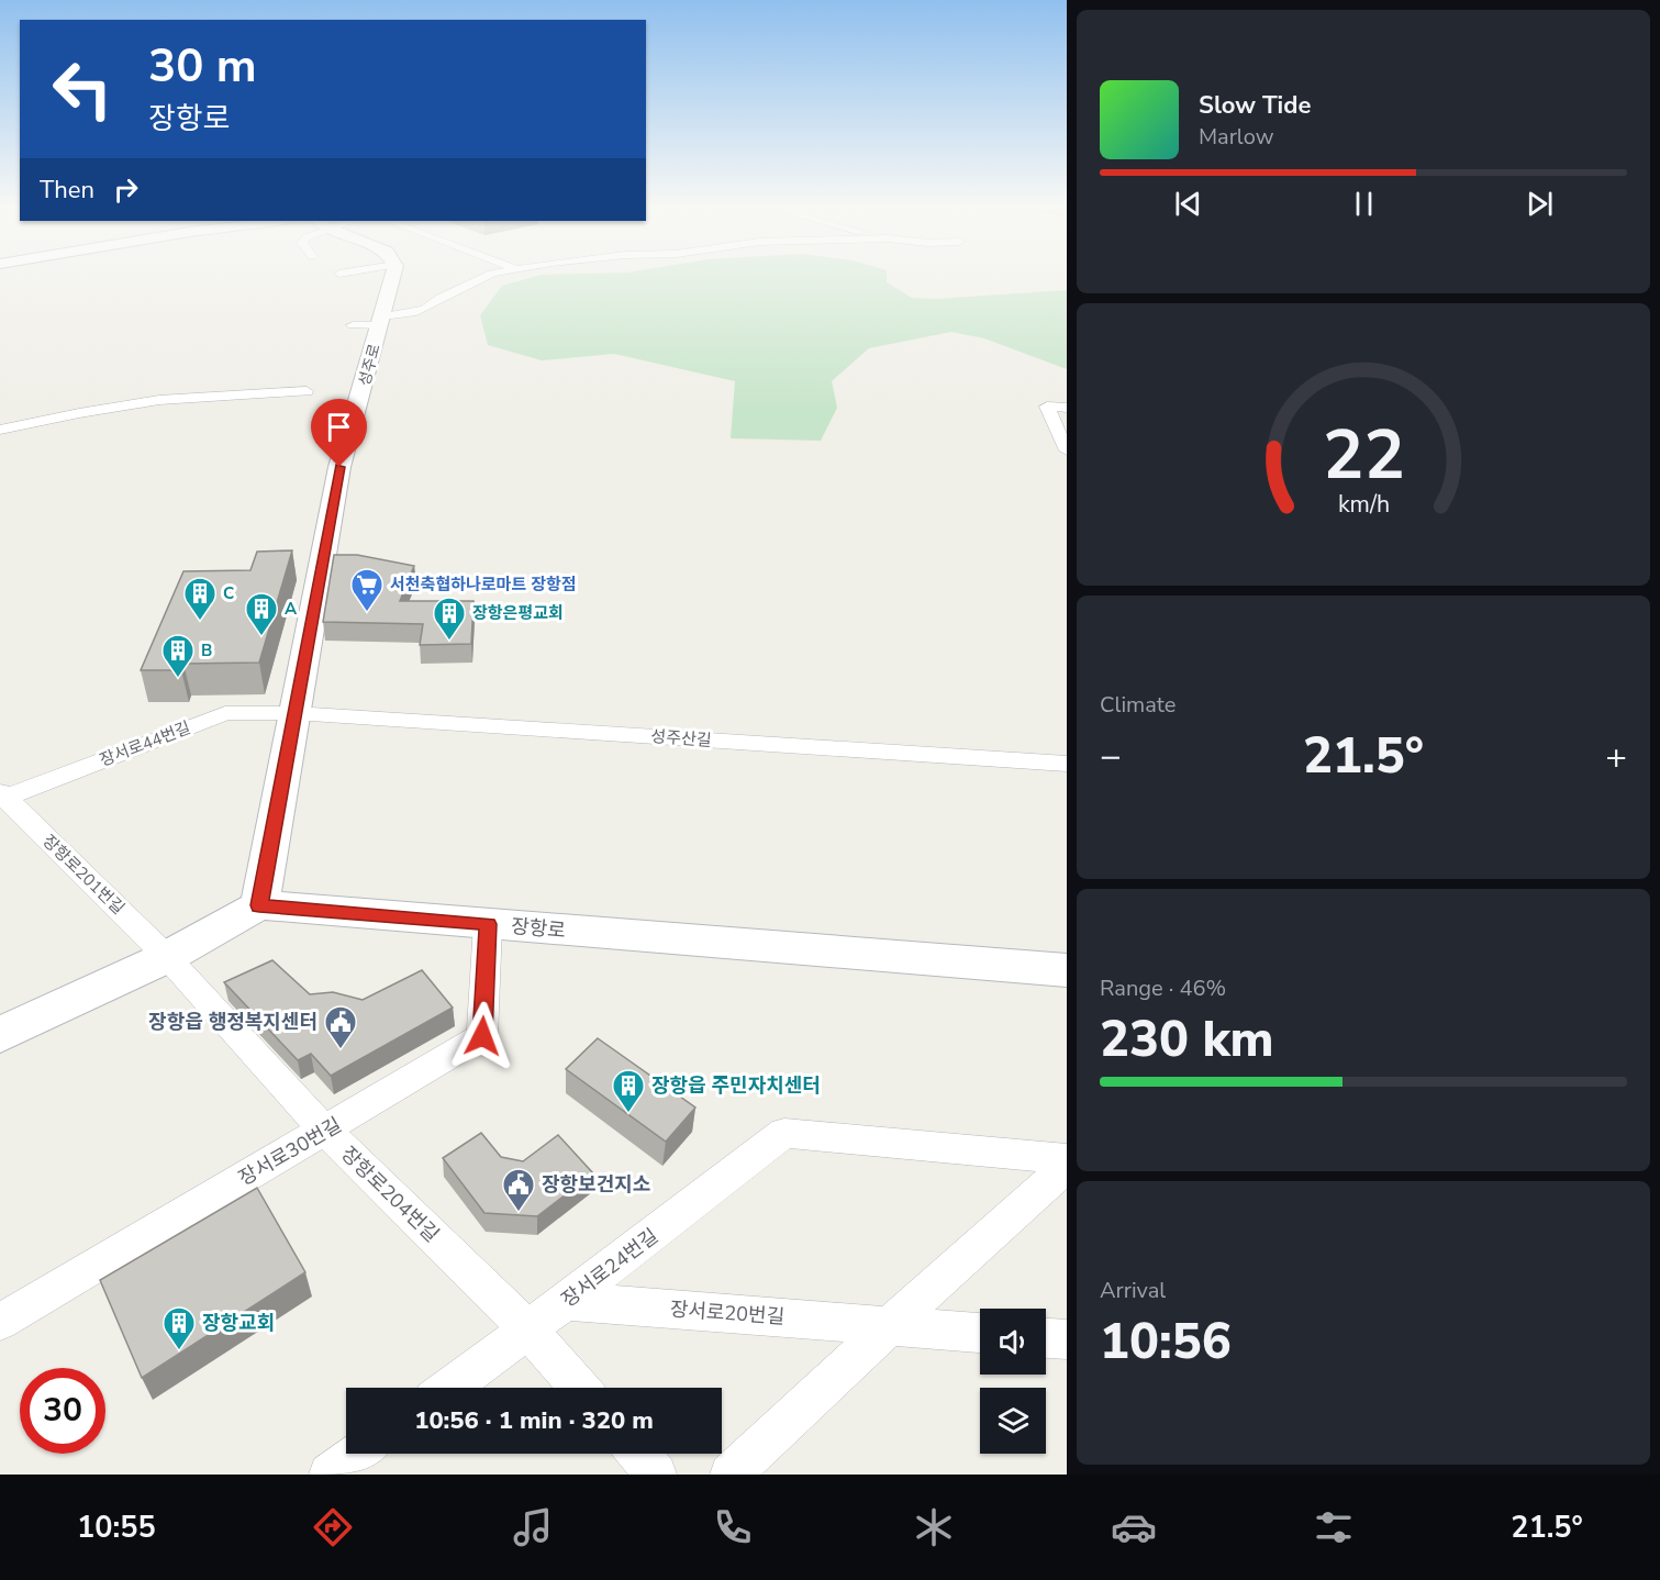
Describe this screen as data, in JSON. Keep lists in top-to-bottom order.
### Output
{
  "streets": {
    "street": [
      "성주로",
      "성주산길",
      "장서로44번길",
      "장항로201번길",
      "장항로",
      "장서로30번길",
      "장항로204번길",
      "장서로24번길",
      "장서로20번길"
    ]
  },
  "crossings": [
    ["성주로", "성주산길"],
    ["성주로", "장서로44번길"],
    ["성주로", "장항로"],
    ["성주산길", "장서로44번길"],
    ["장서로44번길", "장항로201번길"],
    ["장항로201번길", "장항로204번길"],
    ["장항로", "장서로30번길"],
    ["장서로30번길", "장항로204번길"],
    ["장항로204번길", "장서로24번길"],
    ["장서로24번길", "장서로20번길"]
  ],
  "places": {
    "supermarket": ["서천축협하나로마트 장항점"],
    "building": [
      "C",
      "A",
      "장항은평교회",
      "B",
      "장항읍 주민자치센터",
      "장항교회"
    ],
    "public building": ["장항읍 행정복지센터", "장항보건지소"]
  },
  "page": {
    "turn": ["30 m", "장항로"],
    "song": ["Slow Tide", "Marlow"],
    "then": "Then",
    "tile": [
      "Climate",
      ["Range · 46%", "230 km"],
      ["Arrival", "10:56"]
    ],
    "heat": ["−", "21.5°", "+"],
    "limit": "30",
    "trip": "10:56 · 1 min · 320 m",
    "tabs": ["10:55", "21.5°"],
    "gauge": ["22", "km/h"]
  }
}
